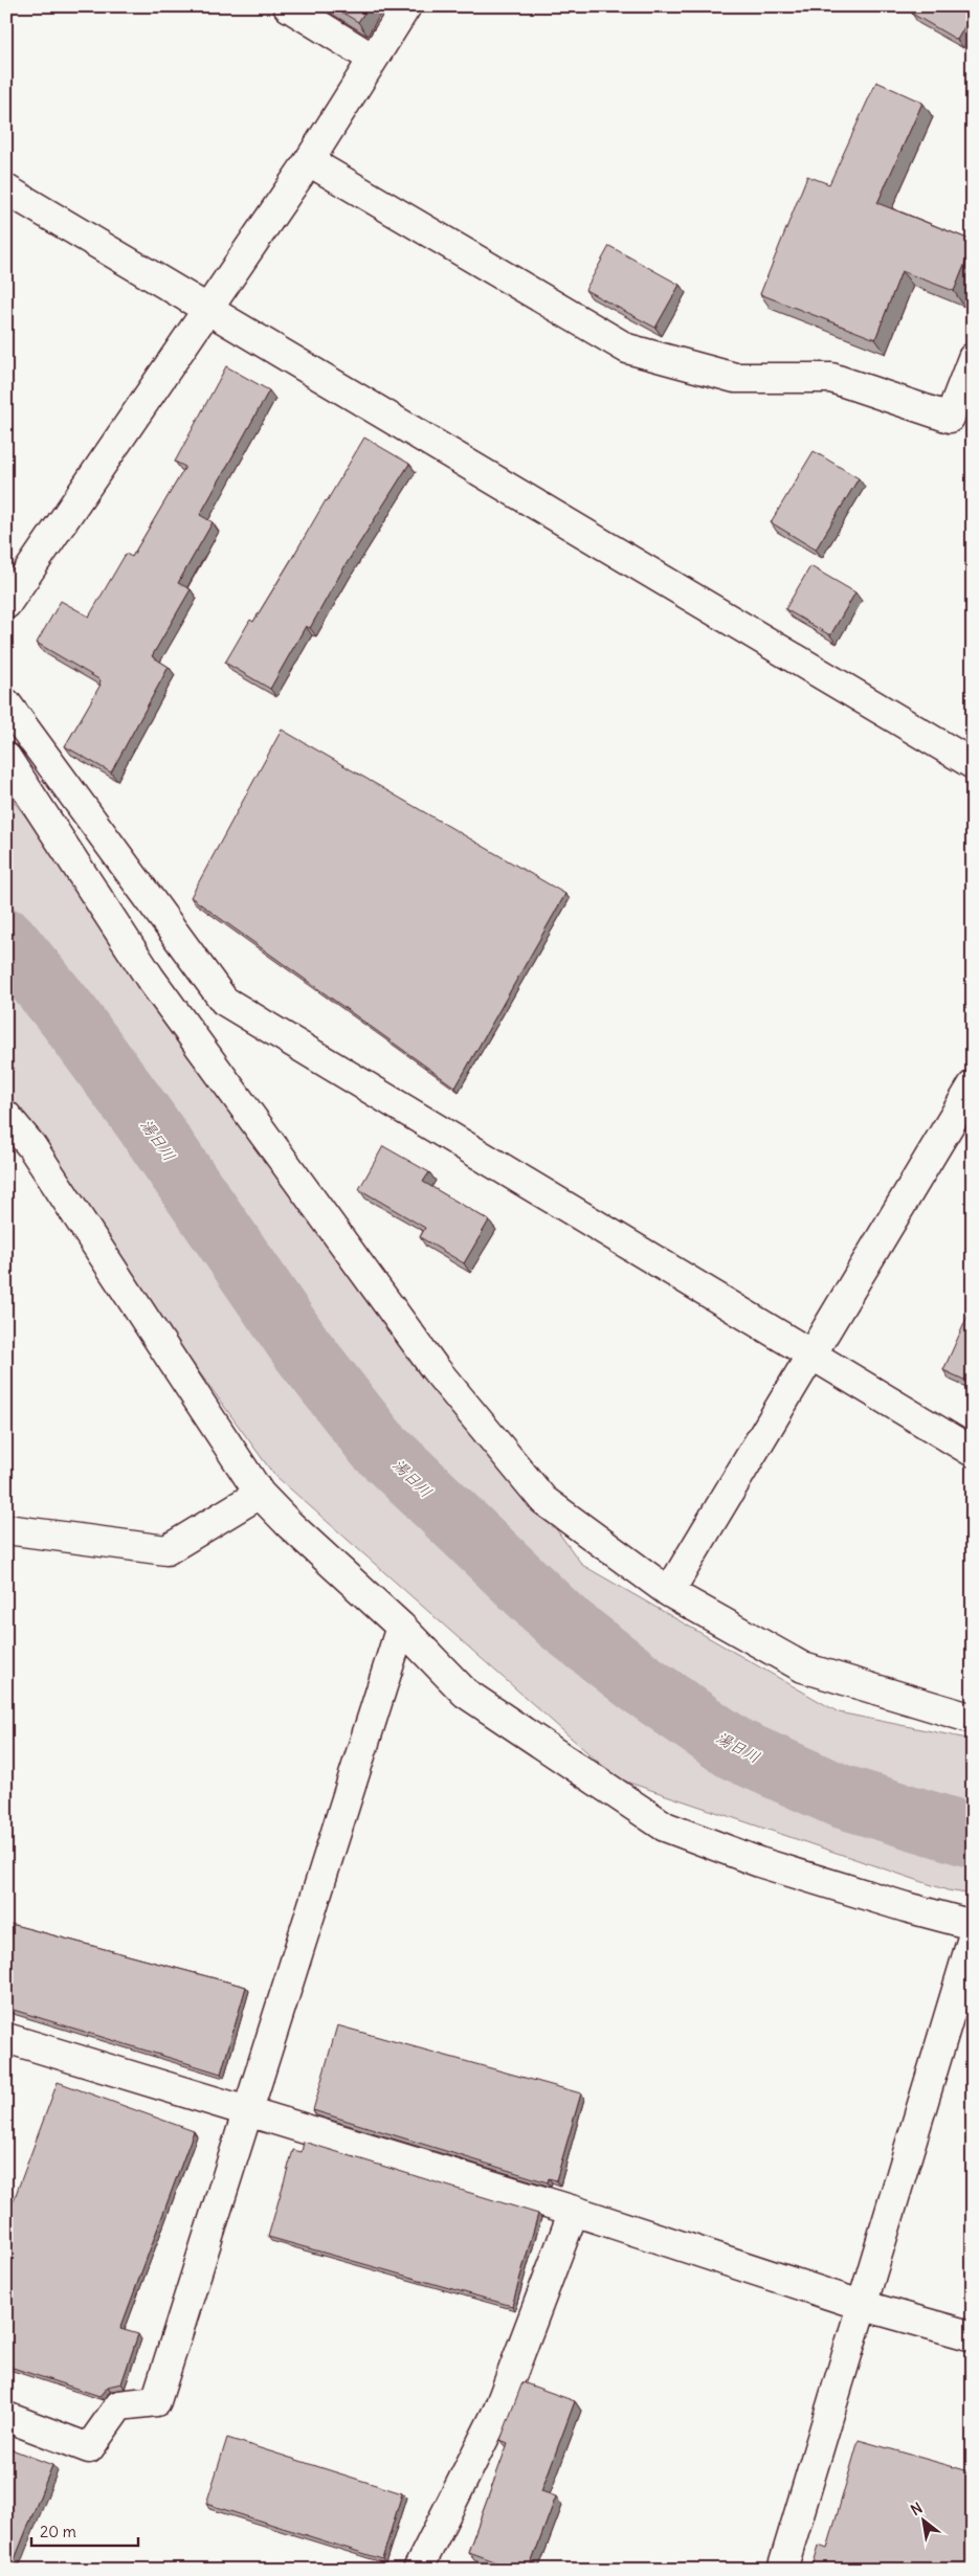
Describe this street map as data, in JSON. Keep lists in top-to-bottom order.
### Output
{
  "water": ["湯日川"],
  "scale_bar": "20 m",
  "north": "top left"
}
